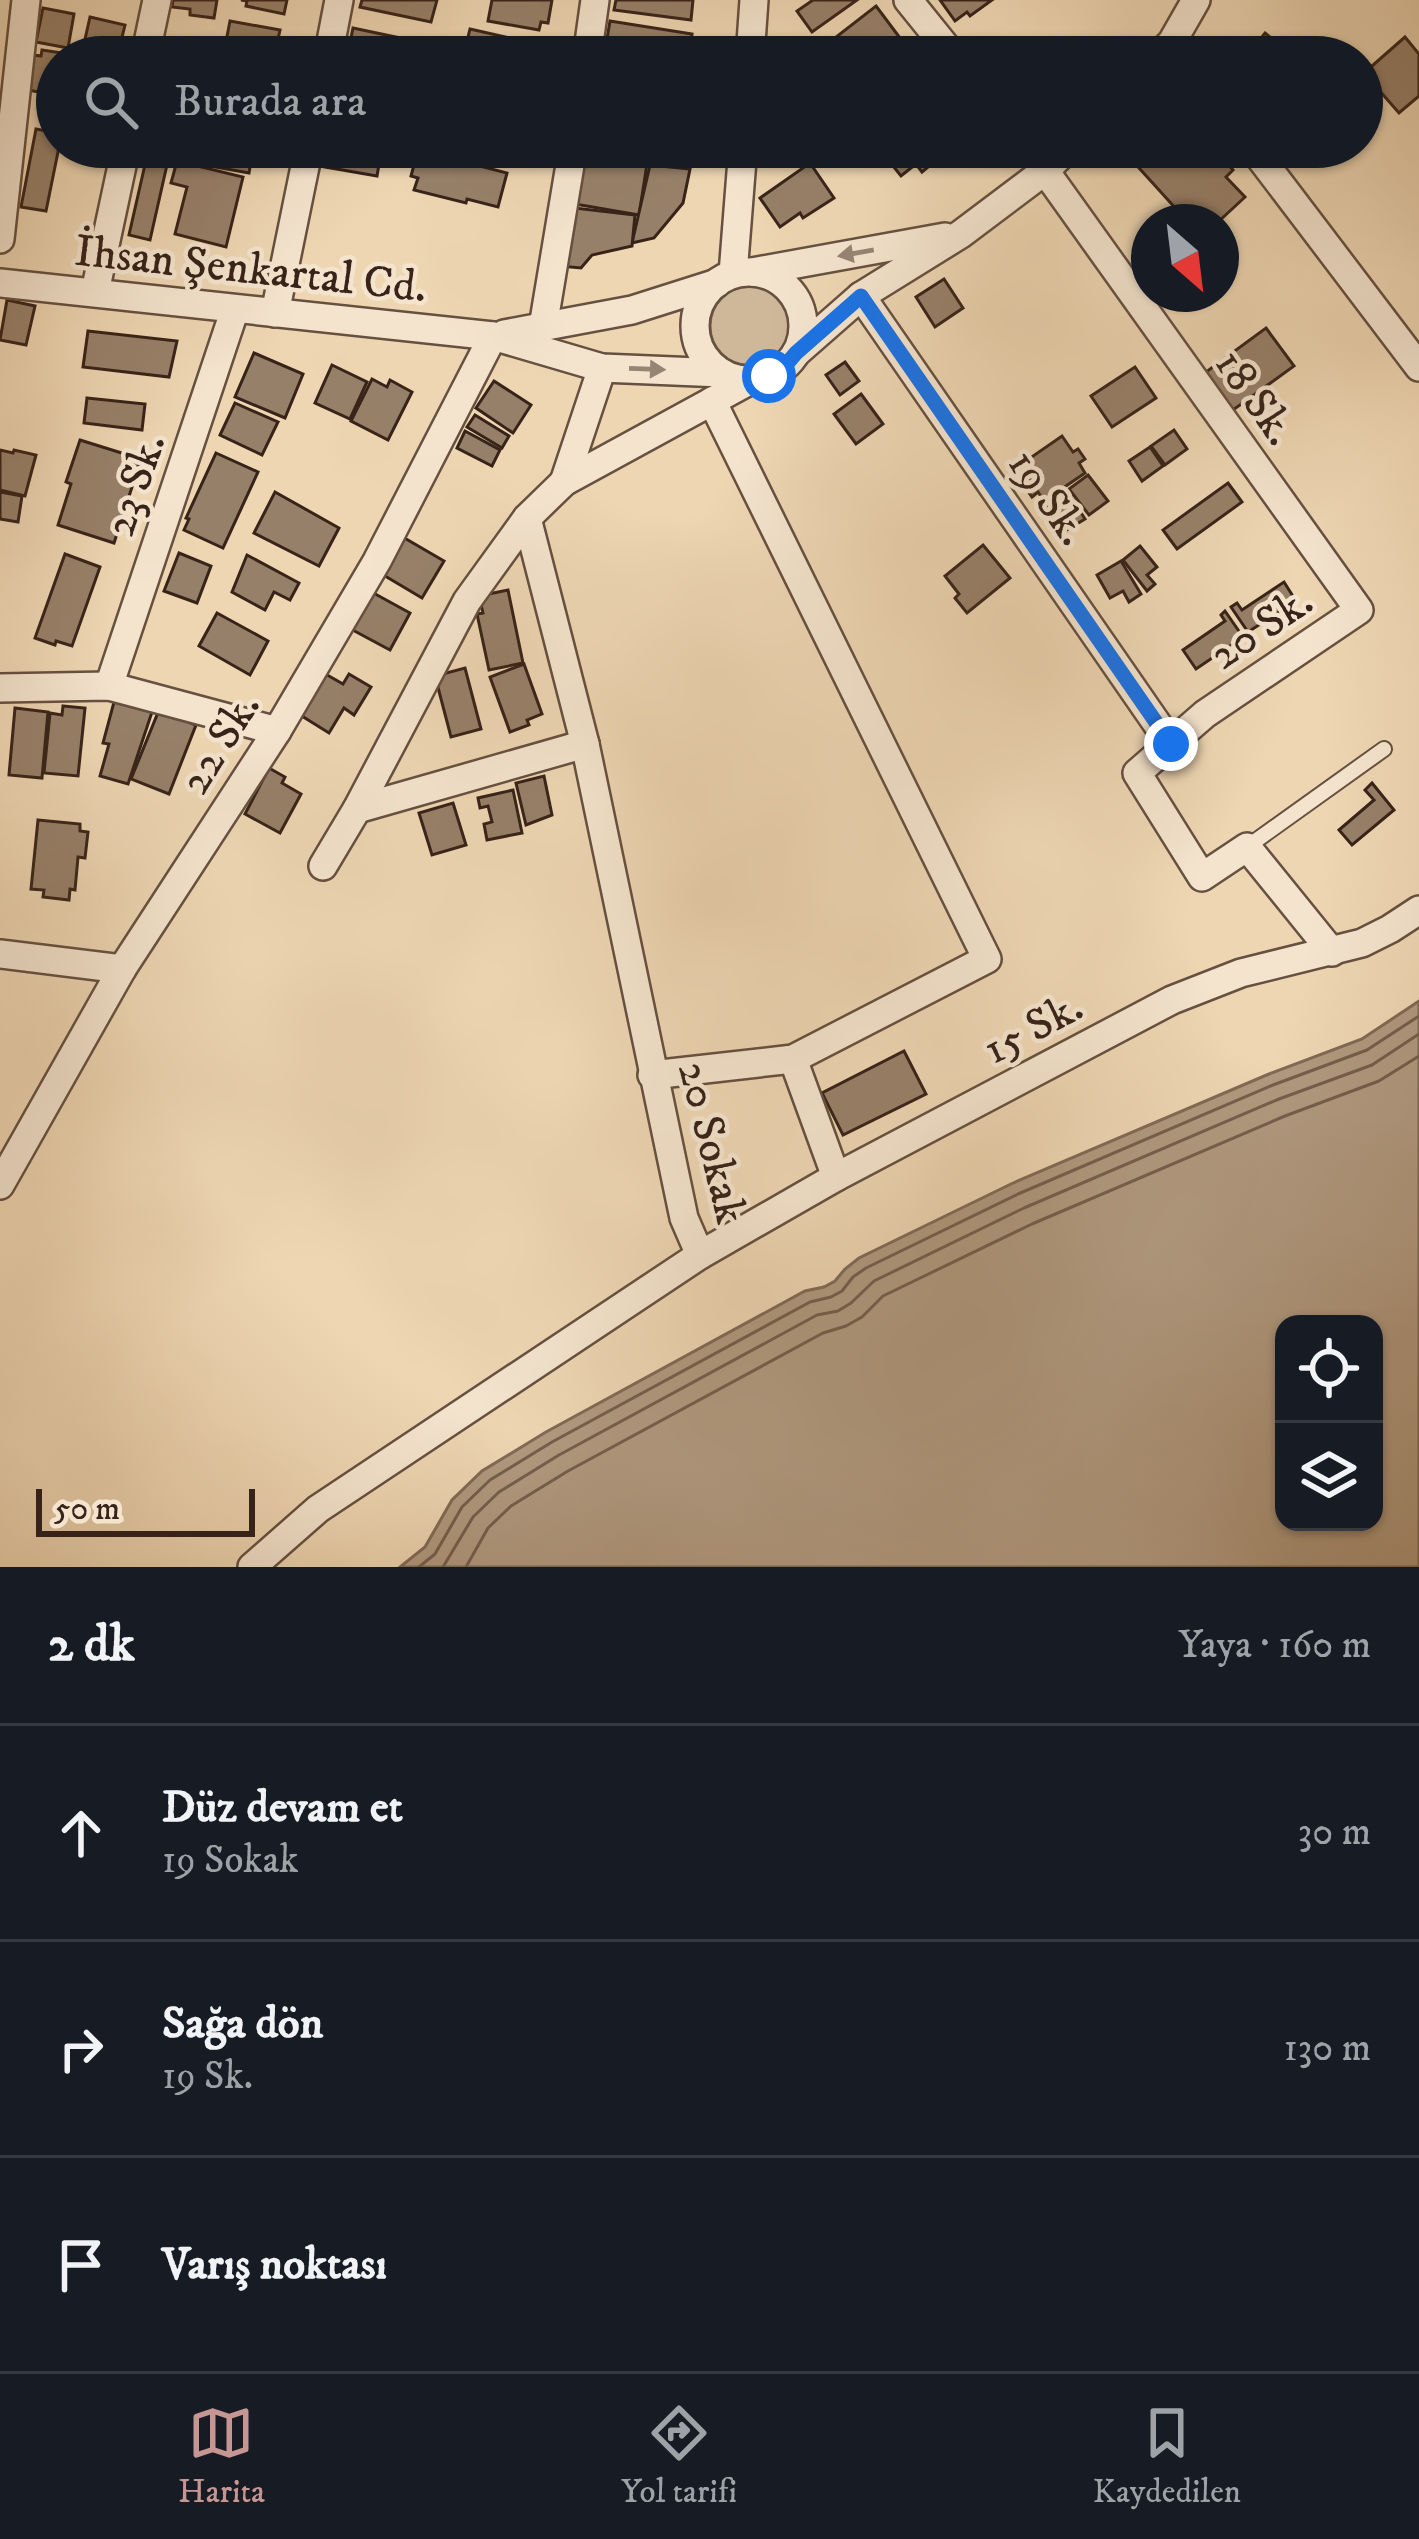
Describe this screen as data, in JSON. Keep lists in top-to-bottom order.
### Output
{
  "streets": {
    "street": [
      "İhsan Şenkartal Cd.",
      "18 Sk.",
      "23 Sk.",
      "19 Sk.",
      "20 Sk.",
      "22 Sk.",
      "15 Sk.",
      "20 Sokak"
    ]
  },
  "crossings": [
    ["İhsan Şenkartal Cd.", "23 Sk."],
    ["İhsan Şenkartal Cd.", "22 Sk."],
    ["18 Sk.", "20 Sk."],
    ["19 Sk.", "20 Sk."],
    ["15 Sk.", "20 Sokak"]
  ],
  "scale_bar": "50 m",
  "north": "bottom right",
  "page": {
    "search": "Burada ara",
    "scale": "50 m",
    "heading": ["2 dk", "Yaya · 160 m"],
    "list": [
      ["Düz devam et", "19 Sokak", "30 m"],
      ["Sağa dön", "19 Sk.", "130 m"],
      "Varış noktası"
    ],
    "nav": ["Harita", "Yol tarifi", "Kaydedilen"]
  }
}
